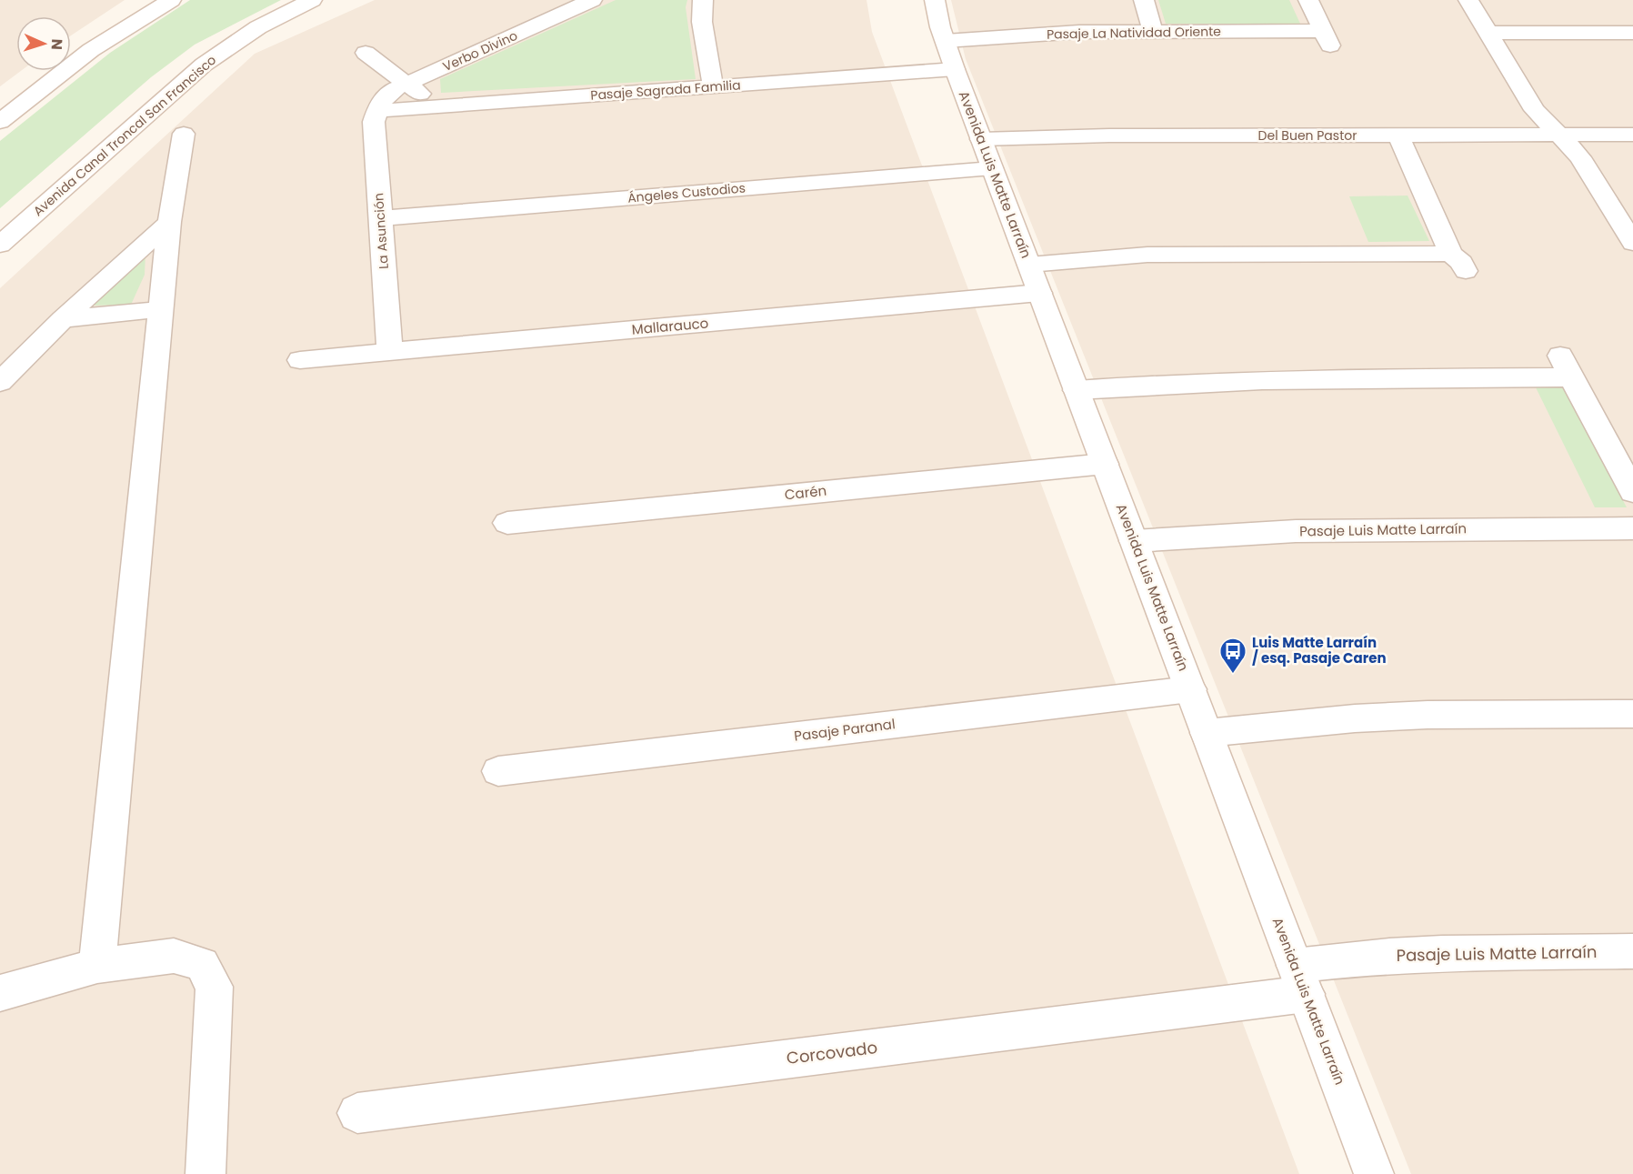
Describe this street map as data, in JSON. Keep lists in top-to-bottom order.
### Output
{
  "streets": {
    "street": [
      "Pasaje La Natividad Oriente",
      "Verbo Divino",
      "Pasaje Sagrada Familia",
      "Avenida Canal Troncal San Francisco",
      "Del Buen Pastor",
      "Avenida Luis Matte Larraín",
      "Ángeles Custodios",
      "La Asunción",
      "Mallarauco",
      "Carén",
      "Pasaje Luis Matte Larraín",
      "Pasaje Paranal",
      "Corcovado"
    ]
  },
  "crossings": [
    ["Pasaje La Natividad Oriente", "Pasaje Sagrada Familia"],
    ["Pasaje La Natividad Oriente", "Avenida Luis Matte Larraín"],
    ["Verbo Divino", "Pasaje Sagrada Familia"],
    ["Verbo Divino", "La Asunción"],
    ["Pasaje Sagrada Familia", "Avenida Luis Matte Larraín"],
    ["Pasaje Sagrada Familia", "La Asunción"],
    ["Del Buen Pastor", "Avenida Luis Matte Larraín"],
    ["Avenida Luis Matte Larraín", "Ángeles Custodios"],
    ["Avenida Luis Matte Larraín", "Mallarauco"],
    ["Avenida Luis Matte Larraín", "Carén"],
    ["Avenida Luis Matte Larraín", "Pasaje Luis Matte Larraín"],
    ["Avenida Luis Matte Larraín", "Pasaje Paranal"],
    ["Avenida Luis Matte Larraín", "Corcovado"],
    ["Ángeles Custodios", "La Asunción"],
    ["La Asunción", "Mallarauco"],
    ["Pasaje Luis Matte Larraín", "Corcovado"]
  ],
  "places": {
    "bus stop": ["Luis Matte Larraín / esq. Pasaje Caren"]
  },
  "north": "right"
}
